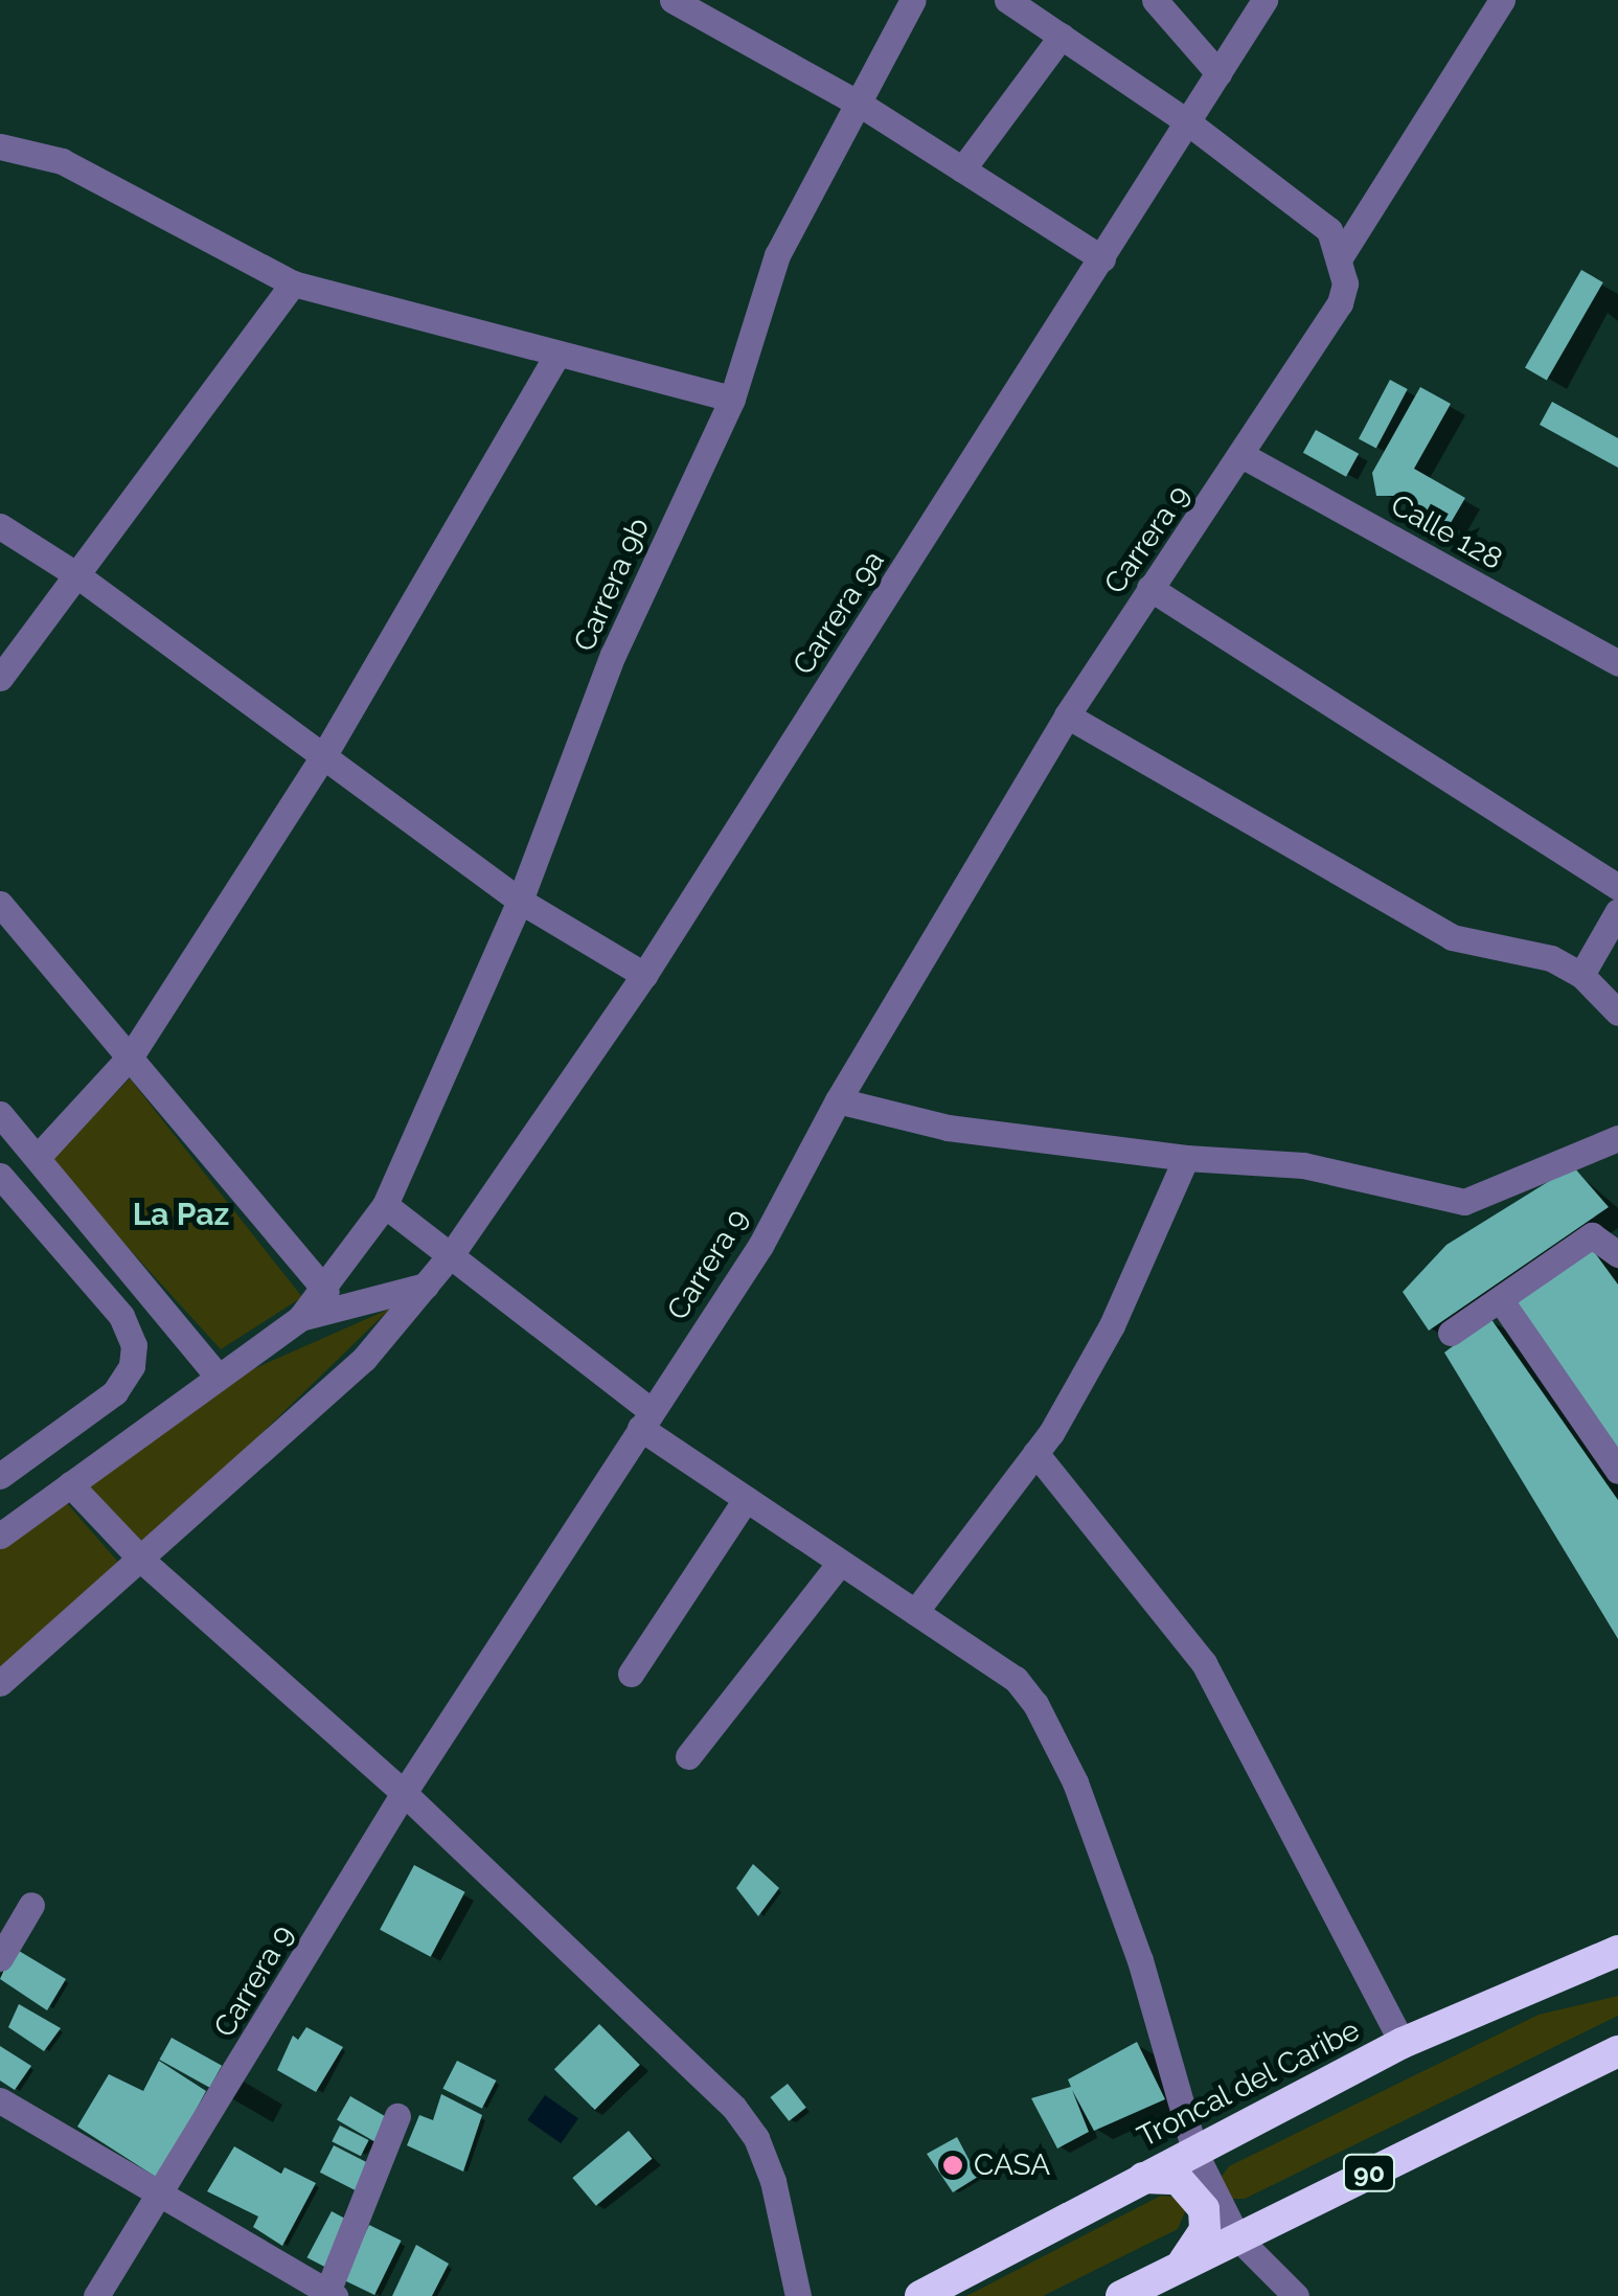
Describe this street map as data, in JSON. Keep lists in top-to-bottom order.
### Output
{
  "streets": {
    "highway": ["Troncal del Caribe", "90"],
    "street": [
      "Calle 128",
      "Carrera 9",
      "Carrera 9b",
      "Carrera 9a"
    ]
  },
  "crossings": [
    ["Calle 128", "Carrera 9"]
  ],
  "districts": ["La Paz"],
  "places": ["CASA"]
}
